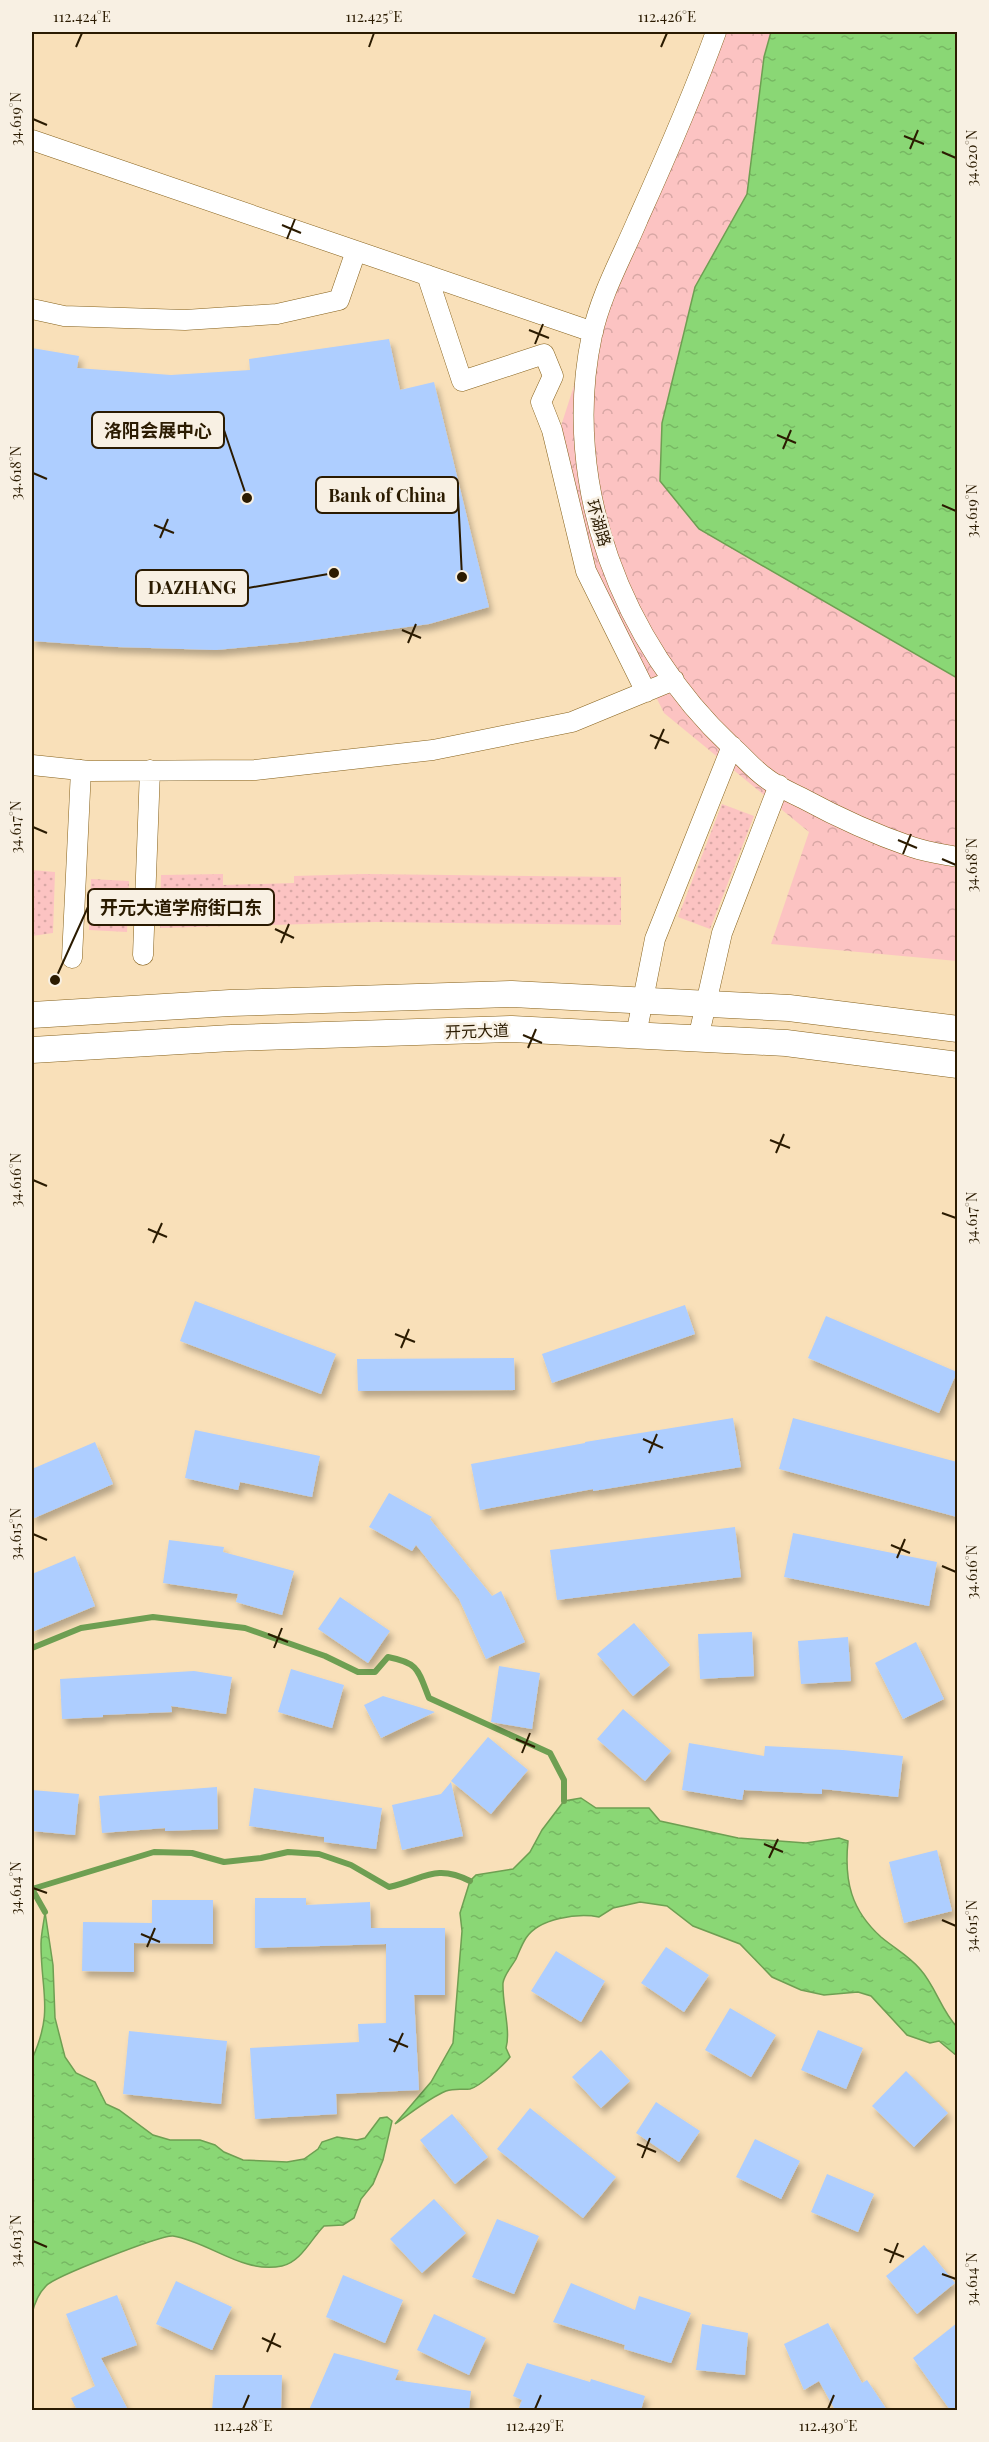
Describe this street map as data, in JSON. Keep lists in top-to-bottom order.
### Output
{
  "streets": {
    "main road": ["开元大道"],
    "street": ["环湖路"]
  },
  "places": [
    "洛阳会展中心",
    "DAZHANG",
    "Bank of China",
    "开元大道学府街口东"
  ],
  "coordinates": [
    "112.424°E",
    "112.425°E",
    "112.426°E",
    "34.619°N",
    "34.620°N",
    "34.618°N",
    "34.617°N",
    "34.616°N",
    "34.615°N",
    "34.614°N",
    "34.613°N",
    "112.428°E",
    "112.429°E",
    "112.430°E"
  ]
}
